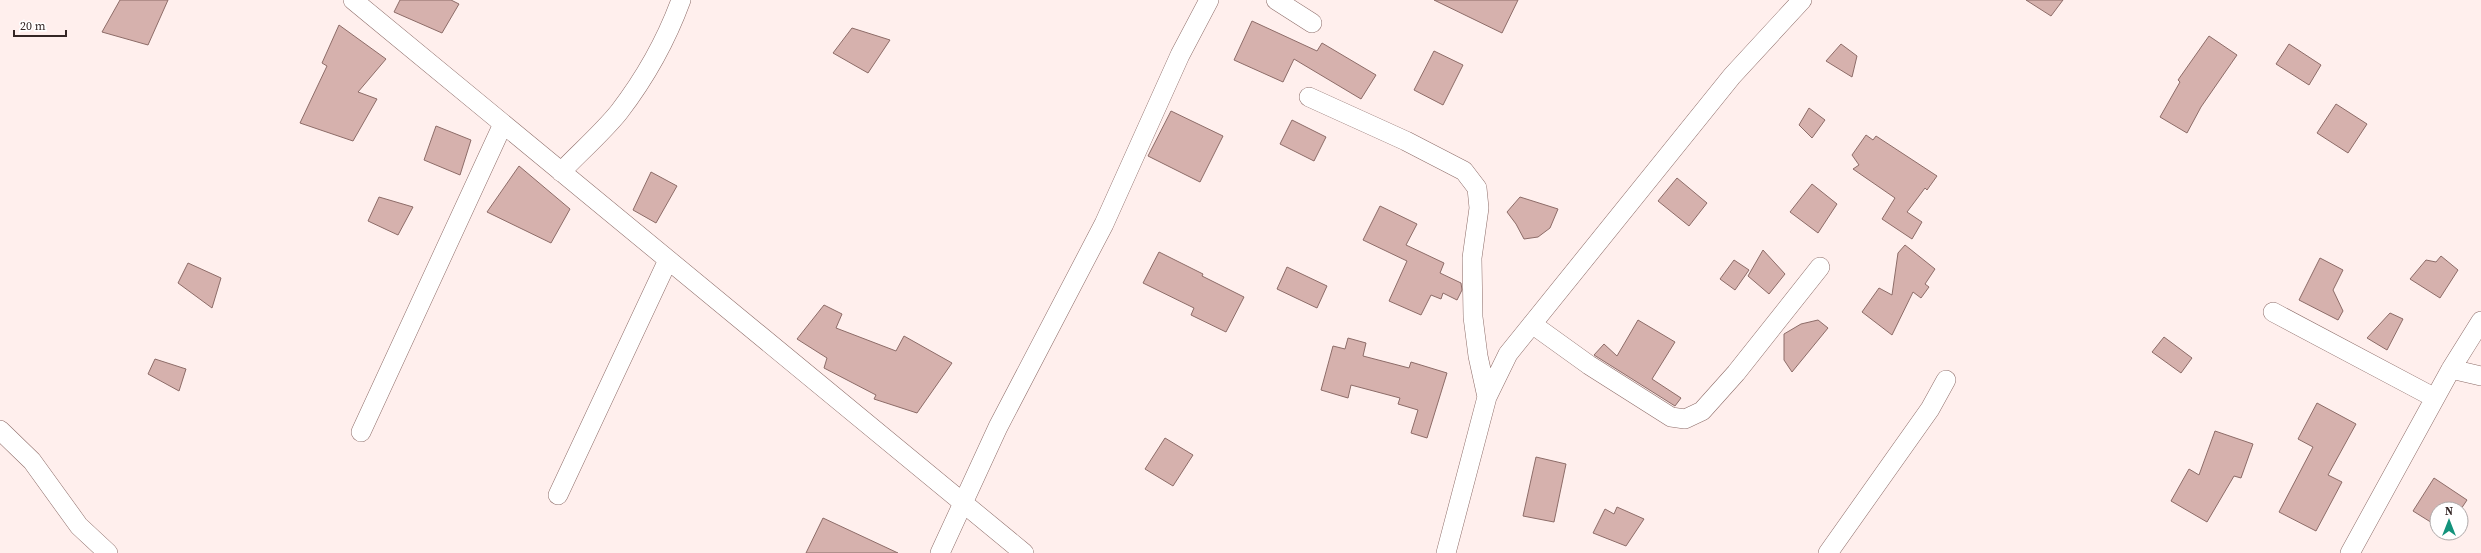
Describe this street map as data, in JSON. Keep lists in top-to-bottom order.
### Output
{
  "scale_bar": "20 m",
  "north": "top"
}
